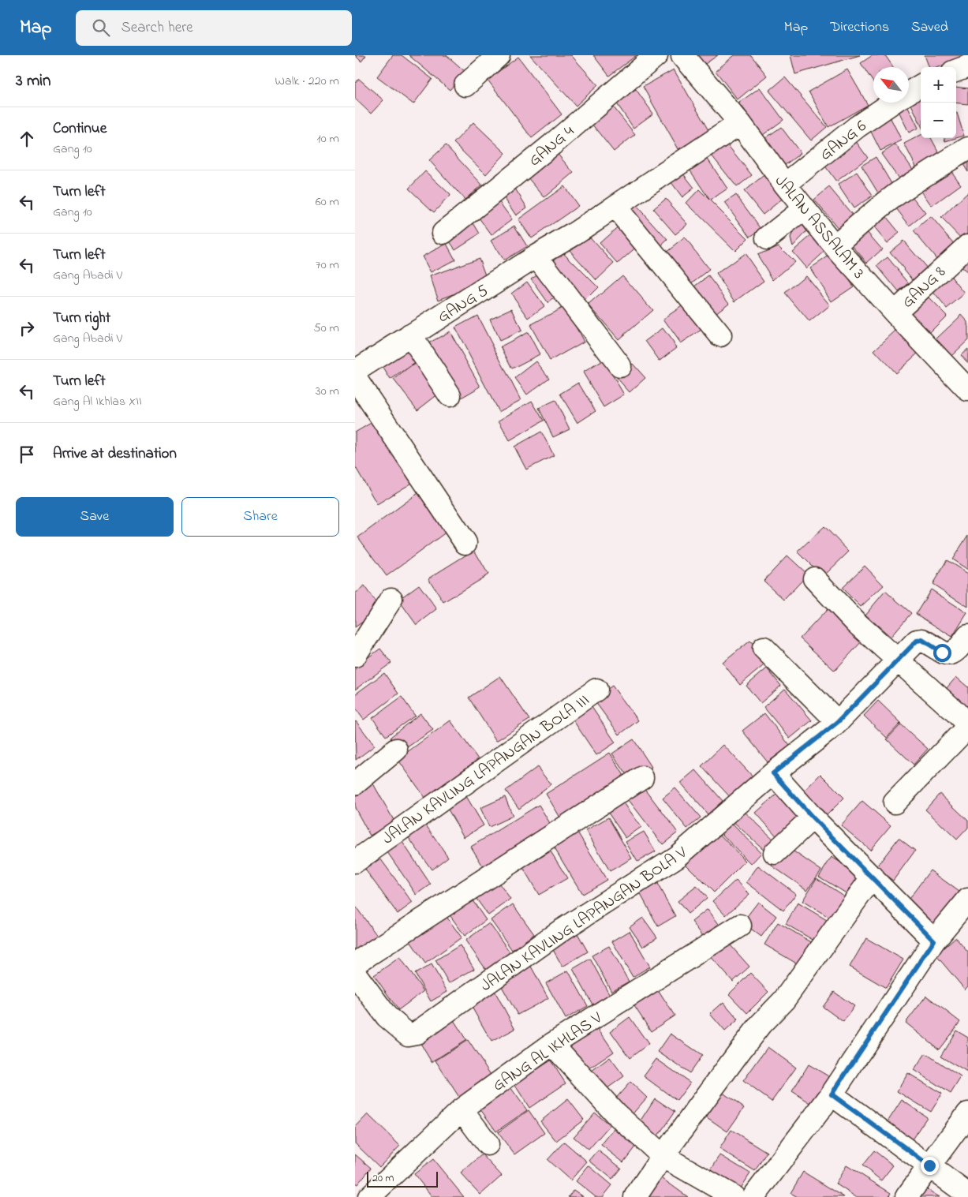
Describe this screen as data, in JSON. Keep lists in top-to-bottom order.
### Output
{
  "streets": {
    "street": [
      "GANG 6",
      "GANG 4",
      "JALAN ASSALAM 3",
      "GANG 8",
      "GANG 5",
      "JALAN KAVLING LAPANGAN BOLA III",
      "JALAN KAVLING LAPANGAN BOLA V",
      "GANG AL IKHLAS V"
    ]
  },
  "crossings": [
    ["GANG 6", "JALAN ASSALAM 3"],
    ["JALAN ASSALAM 3", "GANG 8"],
    ["JALAN ASSALAM 3", "GANG 5"]
  ],
  "scale_bar": "20 m",
  "north": "top left",
  "page": {
    "header": "Map",
    "search": "Search here",
    "nav": ["Map", "Directions", "Saved"],
    "heading": ["3 min", "Walk · 220 m"],
    "map_buttons": ["+", "−"],
    "list": [
      ["Continue", "Gang 10", "10 m"],
      ["Turn left", "Gang 10", "60 m"],
      ["Turn left", "Gang Abadi V", "70 m"],
      ["Turn right", "Gang Abadi V", "50 m"],
      ["Turn left", "Gang Al Ikhlas XII", "30 m"],
      "Arrive at destination"
    ],
    "buttons": ["Save", "Share"],
    "scale": "20 m"
  }
}
